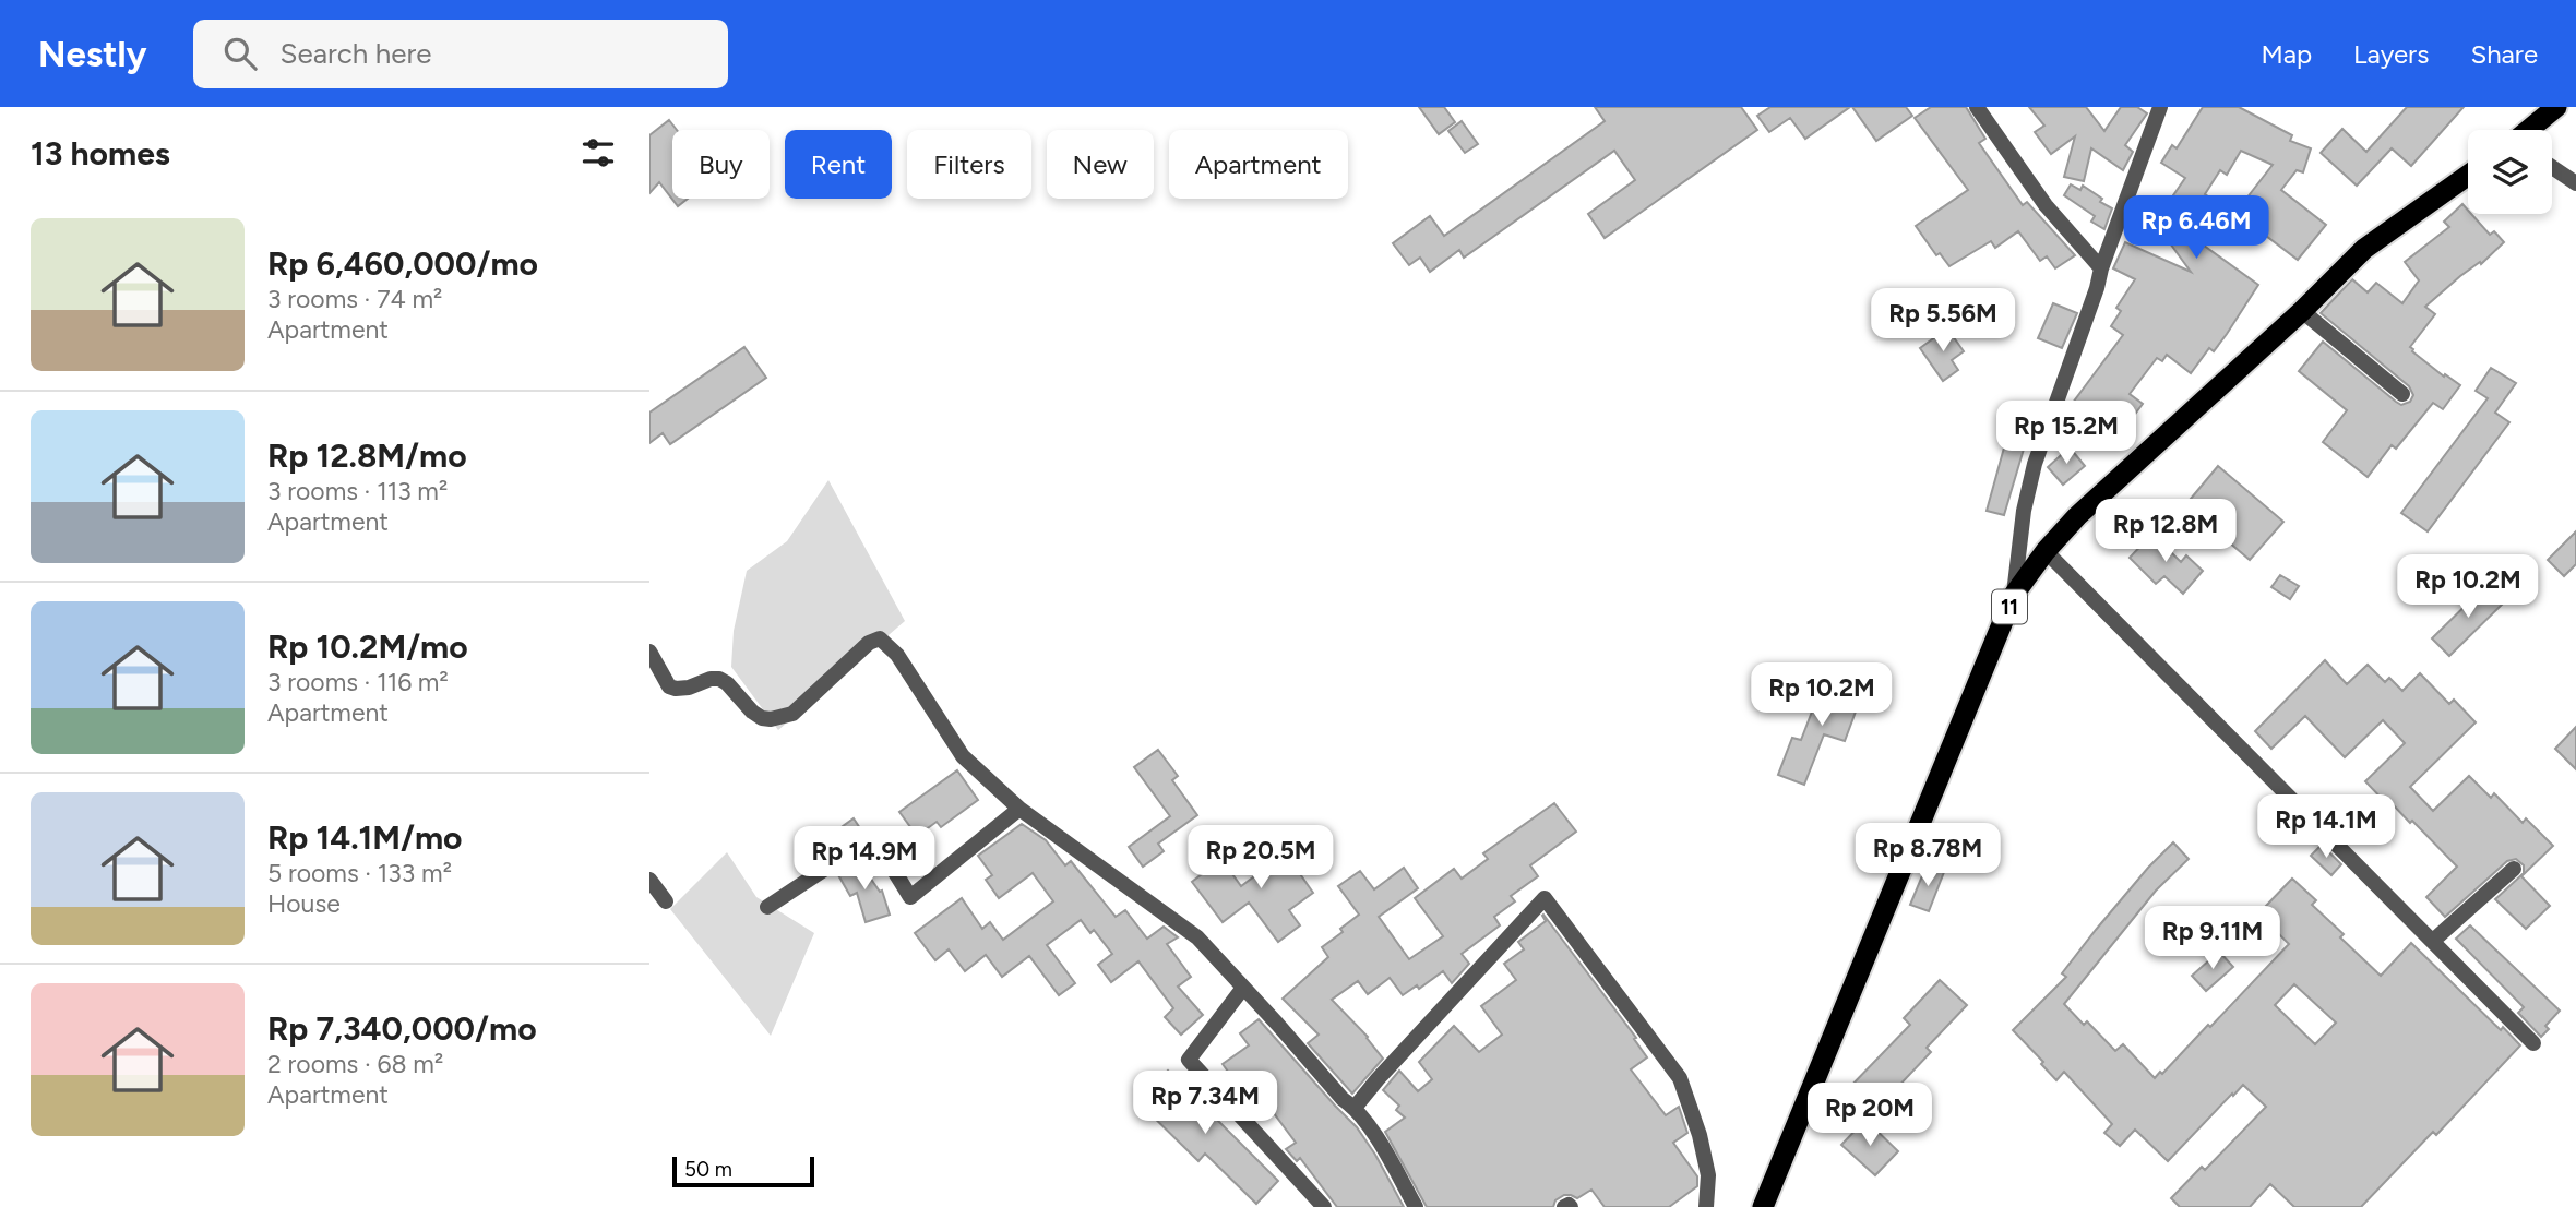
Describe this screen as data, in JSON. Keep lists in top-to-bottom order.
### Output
{
  "streets": {
    "highway": ["11"]
  },
  "scale_bar": "50 m",
  "page": {
    "header": "Nestly",
    "search": "Search here",
    "nav": ["Map", "Layers", "Share"],
    "heading": "13 homes",
    "chip": [
      "Buy",
      "Rent",
      "Filters",
      "New",
      "Apartment"
    ],
    "price": [
      "Rp 6.46M",
      "Rp 5.56M",
      "Rp 15.2M",
      "Rp 12.8M",
      "Rp 10.2M",
      "Rp 10.2M",
      "Rp 14.1M",
      "Rp 8.78M",
      "Rp 20.5M",
      "Rp 14.9M",
      "Rp 9.11M",
      "Rp 7.34M",
      "Rp 20M"
    ],
    "list": [
      {
        "name": "Rp 6,460,000/mo",
        "note": "3 rooms · 74 m² · Apartment"
      },
      {
        "name": "Rp 12.8M/mo",
        "note": "3 rooms · 113 m² · Apartment"
      },
      {
        "name": "Rp 10.2M/mo",
        "note": "3 rooms · 116 m² · Apartment"
      },
      {
        "name": "Rp 14.1M/mo",
        "note": "5 rooms · 133 m² · House"
      },
      {
        "name": "Rp 7,340,000/mo",
        "note": "2 rooms · 68 m² · Apartment"
      }
    ],
    "scale": "50 m"
  }
}
